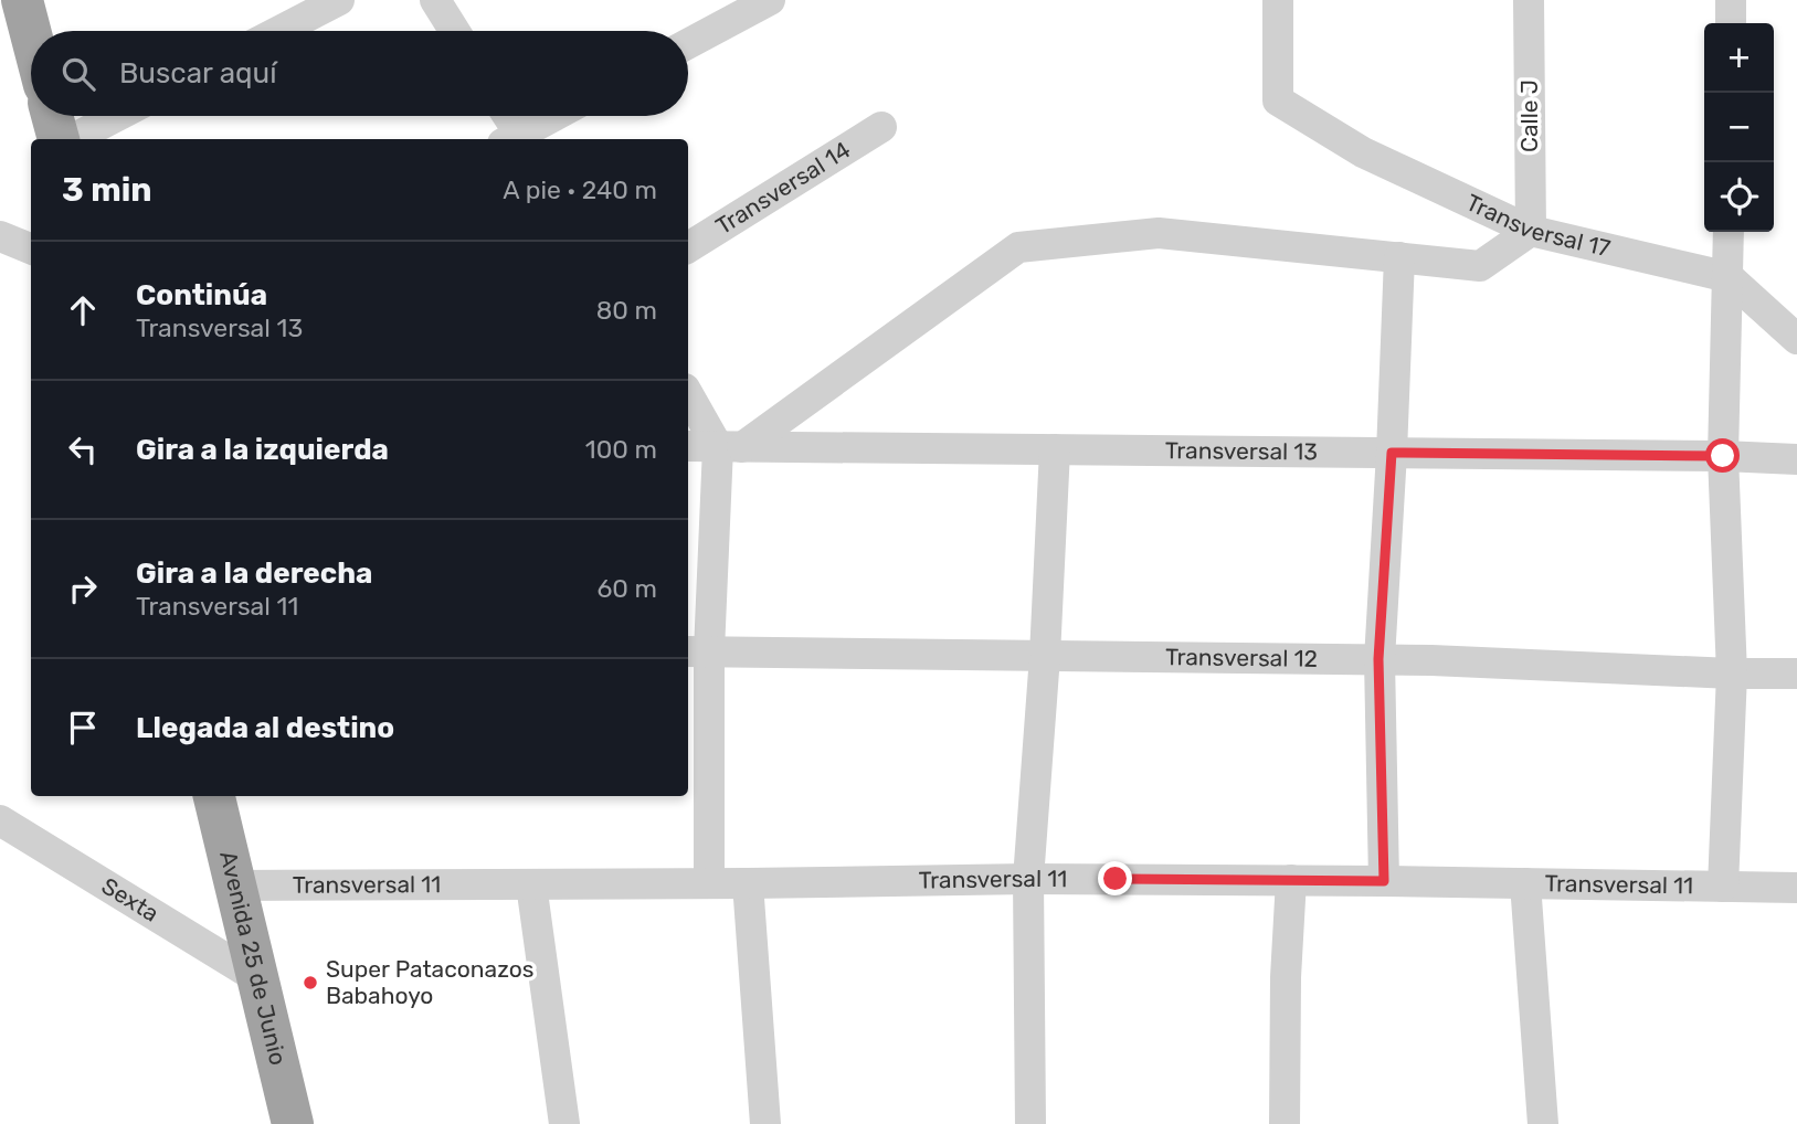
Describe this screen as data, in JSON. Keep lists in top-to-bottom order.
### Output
{
  "streets": {
    "highway": ["Avenida 25 de Junio"],
    "street": [
      "Calle J",
      "Transversal 14",
      "Transversal 17",
      "Transversal 13",
      "Transversal 12",
      "Transversal 11",
      "Sexta"
    ]
  },
  "crossings": [
    ["Calle J", "Transversal 17"],
    ["Transversal 11", "Avenida 25 de Junio"],
    ["Sexta", "Avenida 25 de Junio"]
  ],
  "places": ["Super Pataconazos Babahoyo"],
  "page": {
    "map_buttons": ["+", "−"],
    "search": "Buscar aquí",
    "heading": ["3 min", "A pie · 240 m"],
    "list": [
      ["Continúa", "Transversal 13", "80 m"],
      ["Gira a la izquierda", "100 m"],
      ["Gira a la derecha", "Transversal 11", "60 m"],
      "Llegada al destino"
    ]
  }
}
